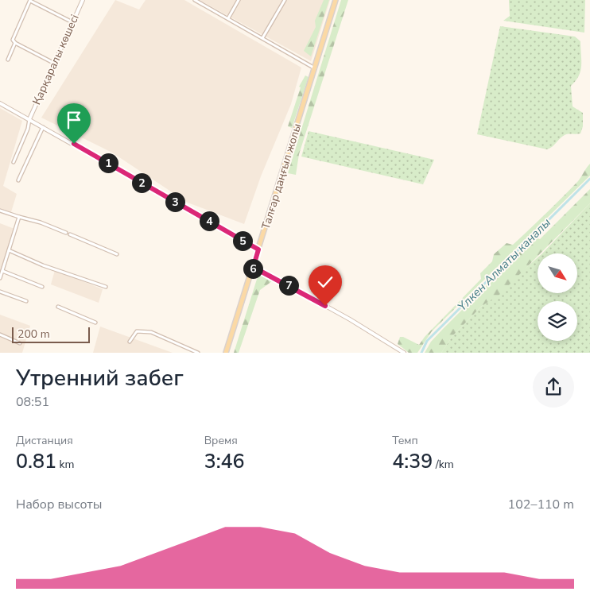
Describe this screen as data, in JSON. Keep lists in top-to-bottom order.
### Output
{
  "streets": {
    "main road": ["Талғар даңғыл жолы"],
    "street": ["Қарқаралы көшесі"]
  },
  "water": ["Үлкен Алматы каналы"],
  "scale_bar": "200 m",
  "north": "bottom right",
  "page": {
    "pins": [
      "1",
      "2",
      "3",
      "4",
      "5",
      "6",
      "7"
    ],
    "scale": "200 m",
    "heading": ["Утренний забег", "08:51"],
    "stats": [
      ["Дистанция", "0.81 km"],
      ["Время", "3:46"],
      ["Темп", "4:39 /km"]
    ],
    "chart": ["Набор высоты", "102–110 m"]
  }
}
